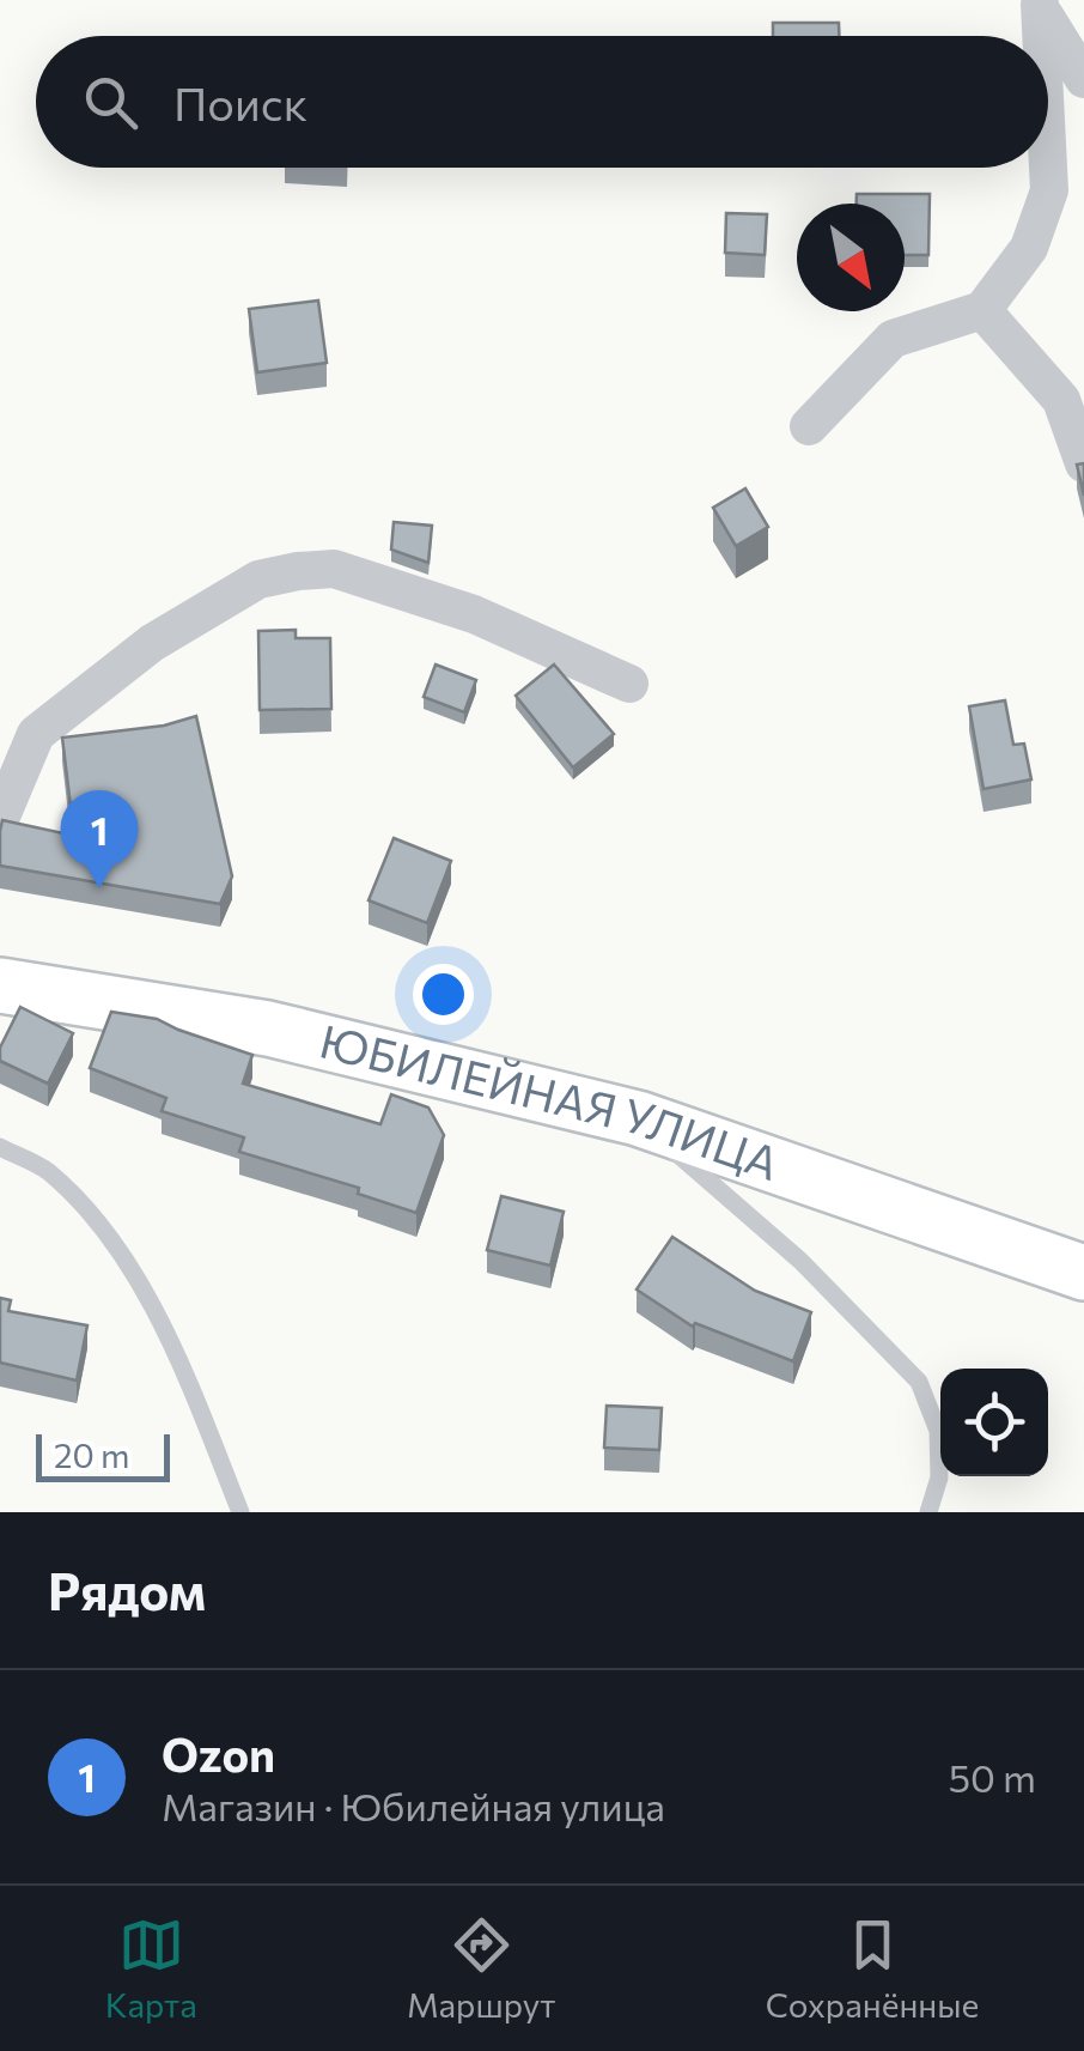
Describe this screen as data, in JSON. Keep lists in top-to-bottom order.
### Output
{
  "streets": {
    "street": ["ЮБИЛЕЙНАЯ УЛИЦА"]
  },
  "scale_bar": "20 m",
  "north": "bottom right",
  "page": {
    "search": "Поиск",
    "pins": "1",
    "scale": "20 m",
    "heading": "Рядом",
    "list": [
      {
        "mark": "1",
        "name": "Ozon",
        "note": "Магазин · Юбилейная улица",
        "value": "50 m"
      }
    ],
    "nav": ["Карта", "Маршрут", "Сохранённые"]
  }
}
